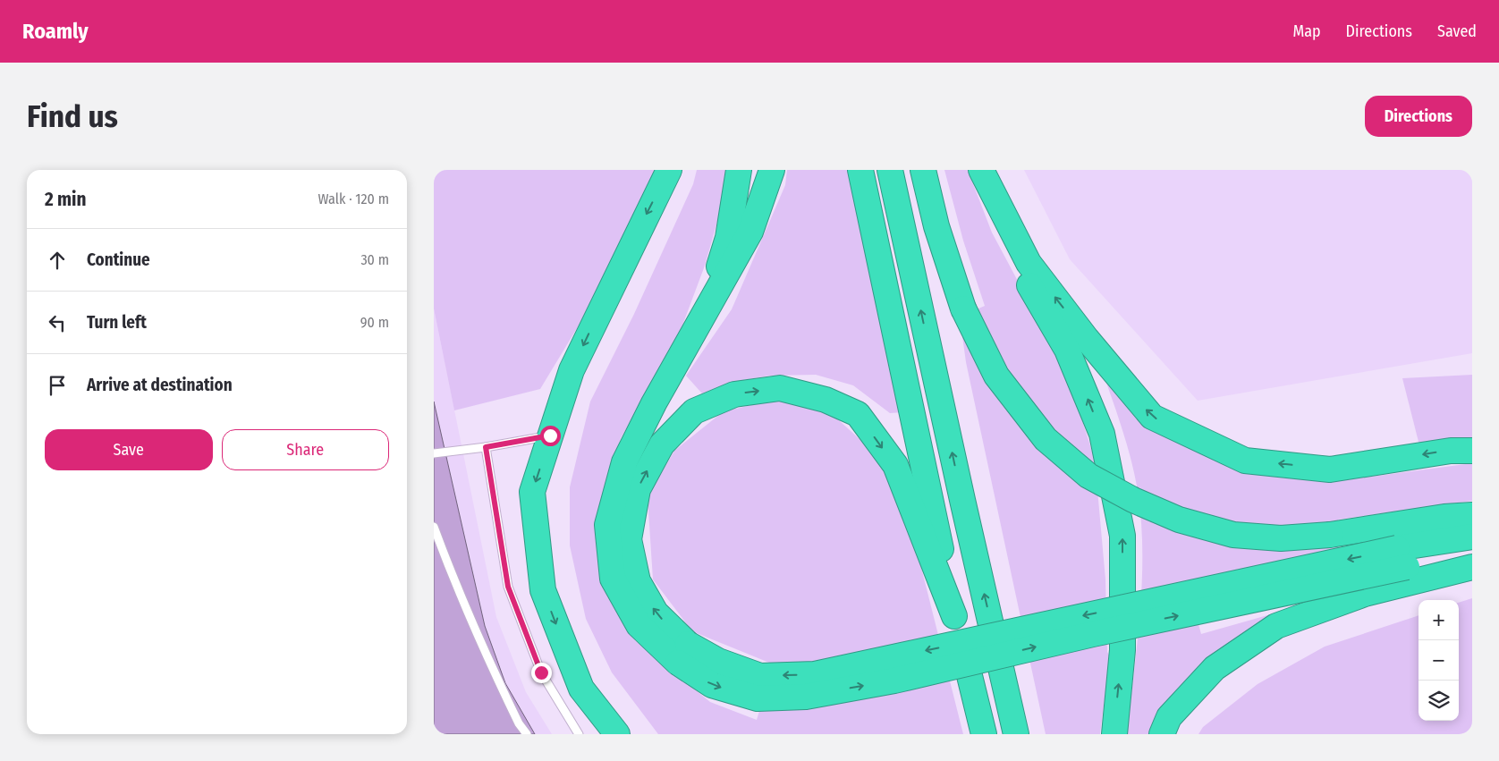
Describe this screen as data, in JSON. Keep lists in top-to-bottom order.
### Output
{
  "page": {
    "header": "Roamly",
    "nav": ["Map", "Directions", "Saved"],
    "buttons": [
      "Directions",
      ["Save", "Share"]
    ],
    "title": "Find us",
    "heading": ["2 min", "Walk · 120 m"],
    "list": [
      ["Continue", "30 m"],
      ["Turn left", "90 m"],
      "Arrive at destination"
    ],
    "map_buttons": ["+", "−"]
  }
}
